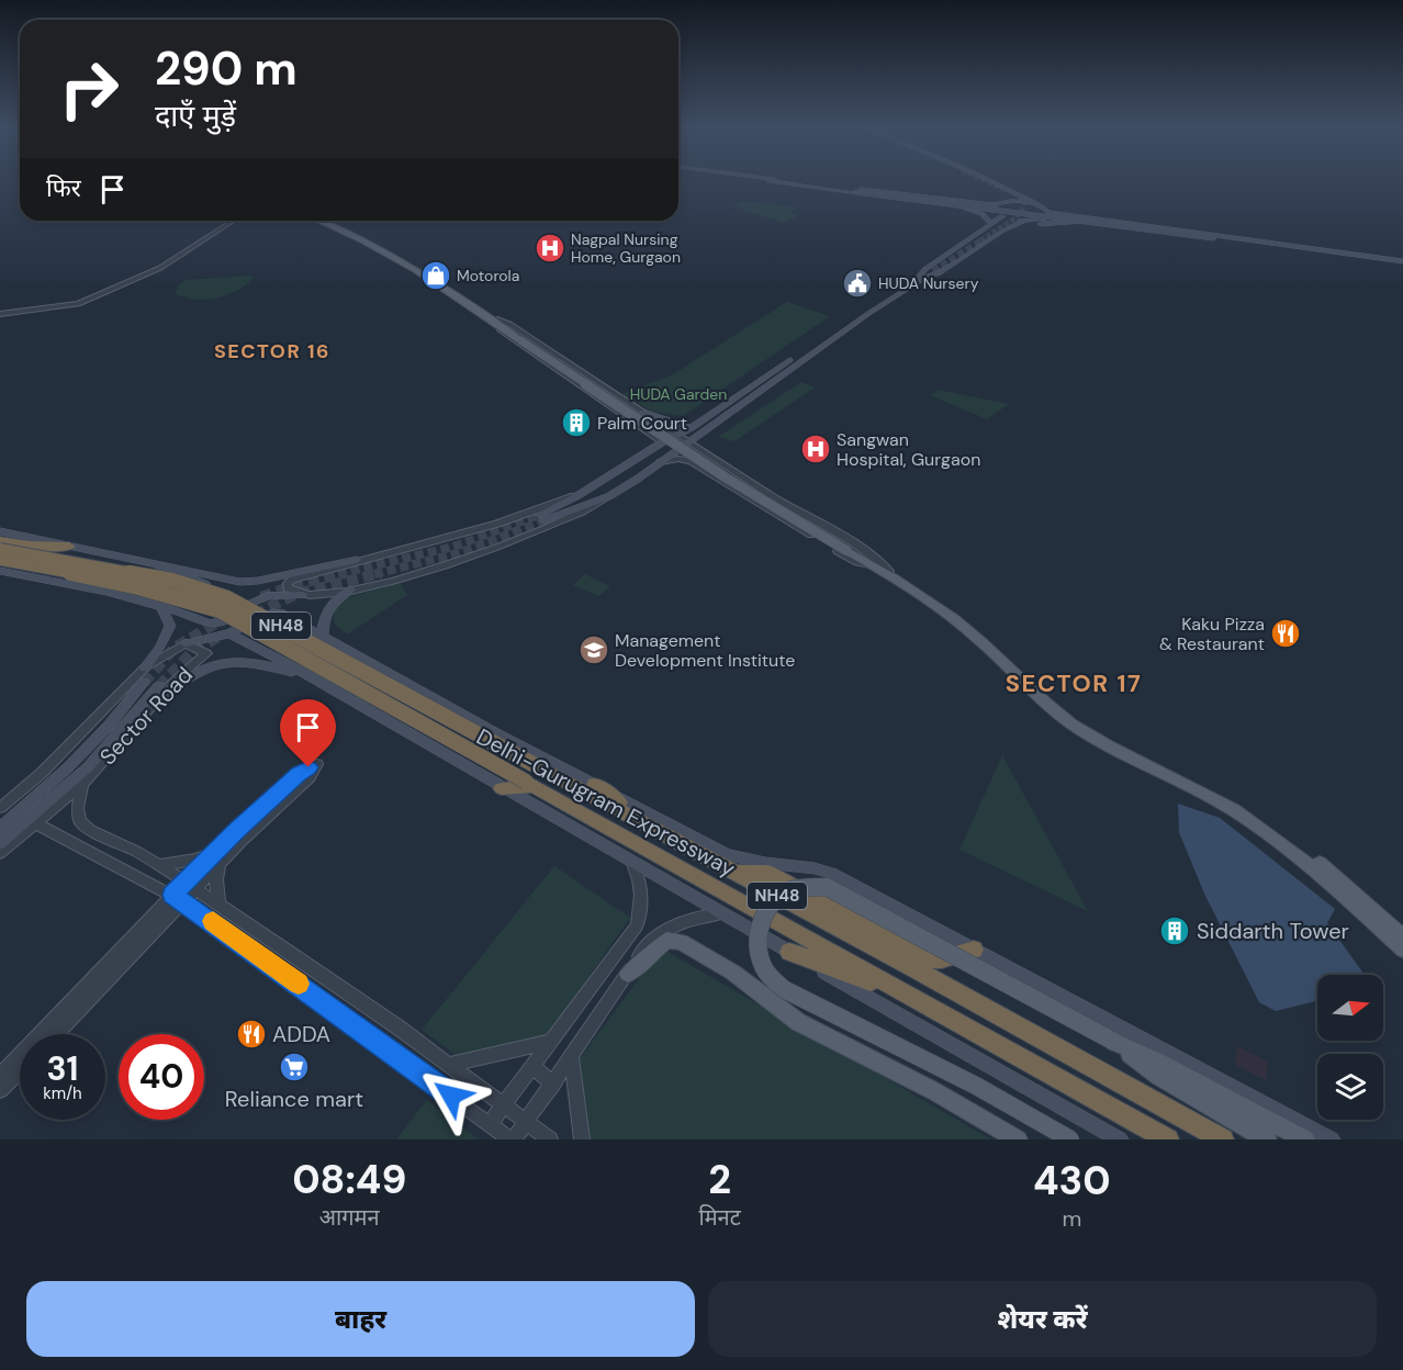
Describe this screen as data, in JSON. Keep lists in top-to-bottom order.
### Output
{
  "streets": {
    "highway": ["NH48", "Delhi-Gurugram Expressway"],
    "street": ["Sector Road"]
  },
  "districts": ["SECTOR 16", "SECTOR 17"],
  "parks": ["HUDA Garden"],
  "places": {
    "hospital": ["Nagpal Nursing Home, Gurgaon", "Sangwan Hospital, Gurgaon"],
    "shop": ["Motorola"],
    "public building": ["HUDA Nursery"],
    "building": ["Palm Court", "Siddarth Tower"],
    "restaurant": ["Kaku Pizza & Restaurant", "ADDA"],
    "school or university": ["Management Development Institute"],
    "supermarket": ["Reliance mart"]
  },
  "north": "right",
  "page": {
    "turn": ["290 m", "दाएँ मुड़ें"],
    "then": "फिर",
    "speed": "31 km/h",
    "limit": "40",
    "eta": [
      "08:49",
      "आगमन",
      "2",
      "मिनट",
      "430",
      "m"
    ],
    "buttons": ["बाहर", "शेयर करें"]
  }
}
